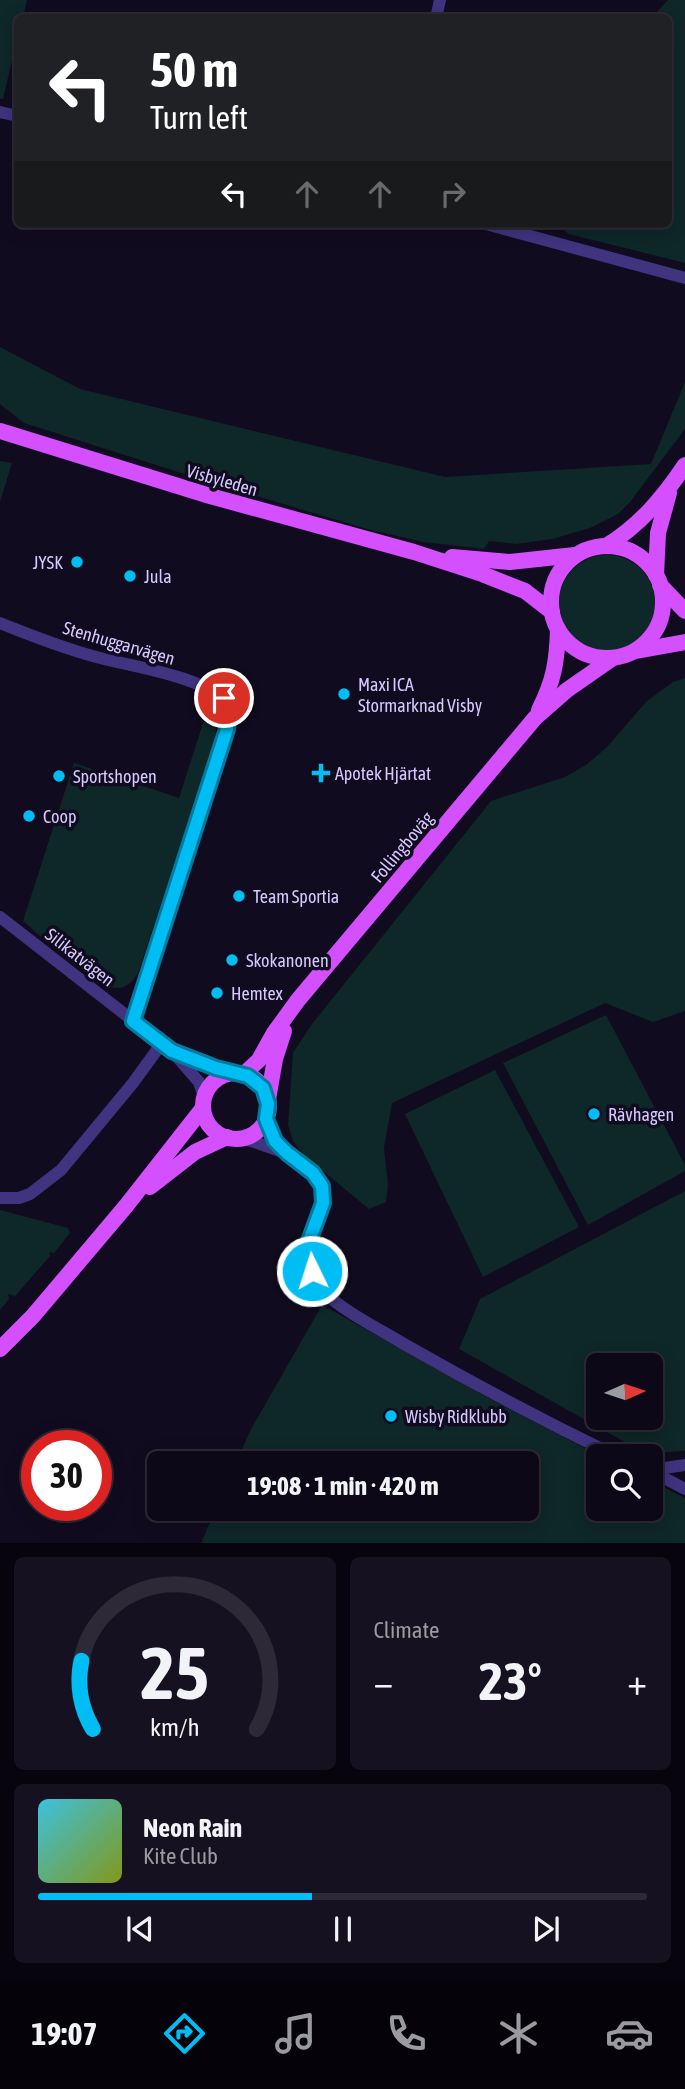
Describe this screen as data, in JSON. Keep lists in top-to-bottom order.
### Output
{
  "streets": {
    "main road": ["Visbyleden", "Follingboväg"],
    "street": ["Stenhuggarvägen", "Silikatvägen"]
  },
  "crossings": [
    ["Visbyleden", "Follingboväg"],
    ["Stenhuggarvägen", "Silikatvägen"]
  ],
  "places": {
    "other": [
      "JYSK",
      "Jula",
      "Maxi ICA Stormarknad Visby",
      "Sportshopen",
      "Coop",
      "Team Sportia",
      "Skokanonen",
      "Hemtex",
      "Rävhagen",
      "Wisby Ridklubb"
    ],
    "health": ["Apotek Hjärtat"]
  },
  "north": "right",
  "page": {
    "turn": ["50 m", "Turn left"],
    "limit": "30",
    "trip": "19:08 · 1 min · 420 m",
    "tile": "Climate",
    "heat": ["−", "23°", "+"],
    "song": ["Neon Rain", "Kite Club"],
    "tabs": "19:07",
    "gauge": ["25", "km/h"]
  }
}
